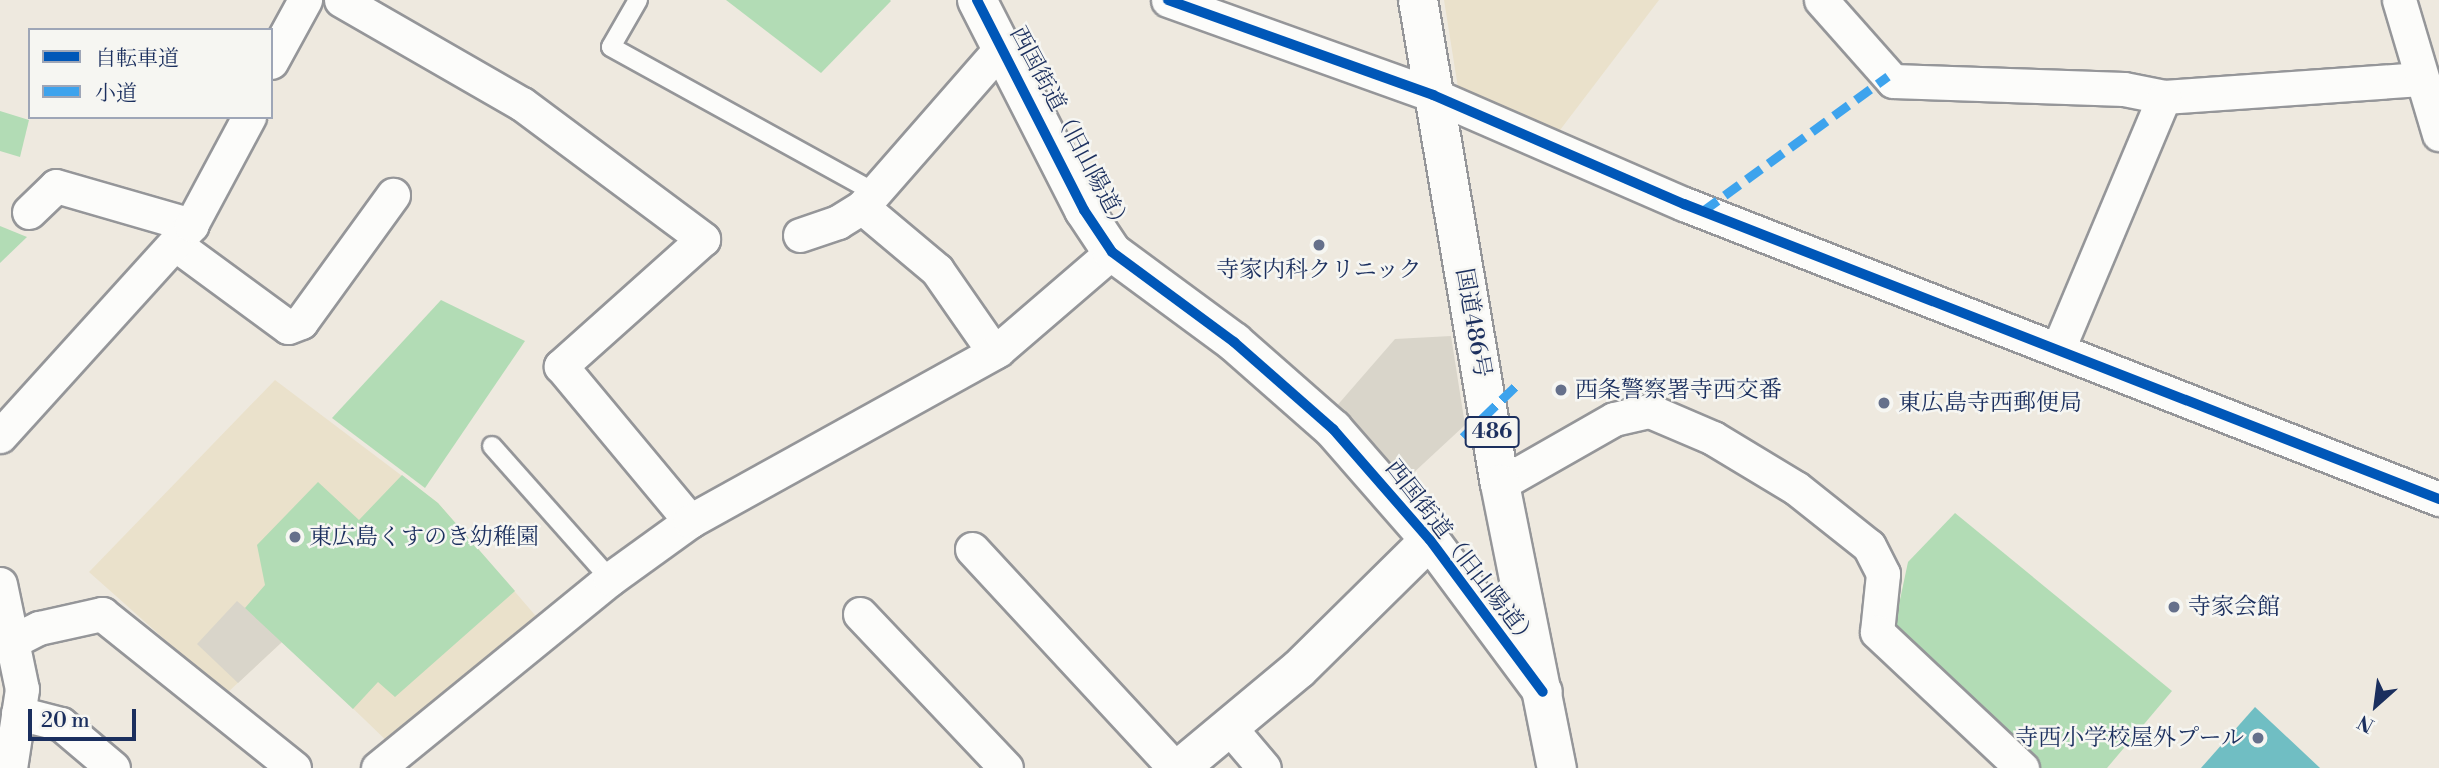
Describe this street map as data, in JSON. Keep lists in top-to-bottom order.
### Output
{
  "streets": {
    "main road": ["西国街道（旧山陽道）", "国道486号", "486"]
  },
  "crossings": [
    ["西国街道（旧山陽道）", "国道486号"]
  ],
  "places": [
    "寺家内科クリニック",
    "西条警察署寺西交番",
    "東広島寺西郵便局",
    "東広島くすのき幼稚園",
    "寺家会館",
    "寺西小学校屋外プール"
  ],
  "legend": ["自転車道", "小道"],
  "scale_bar": "20 m",
  "north": "bottom left"
}
